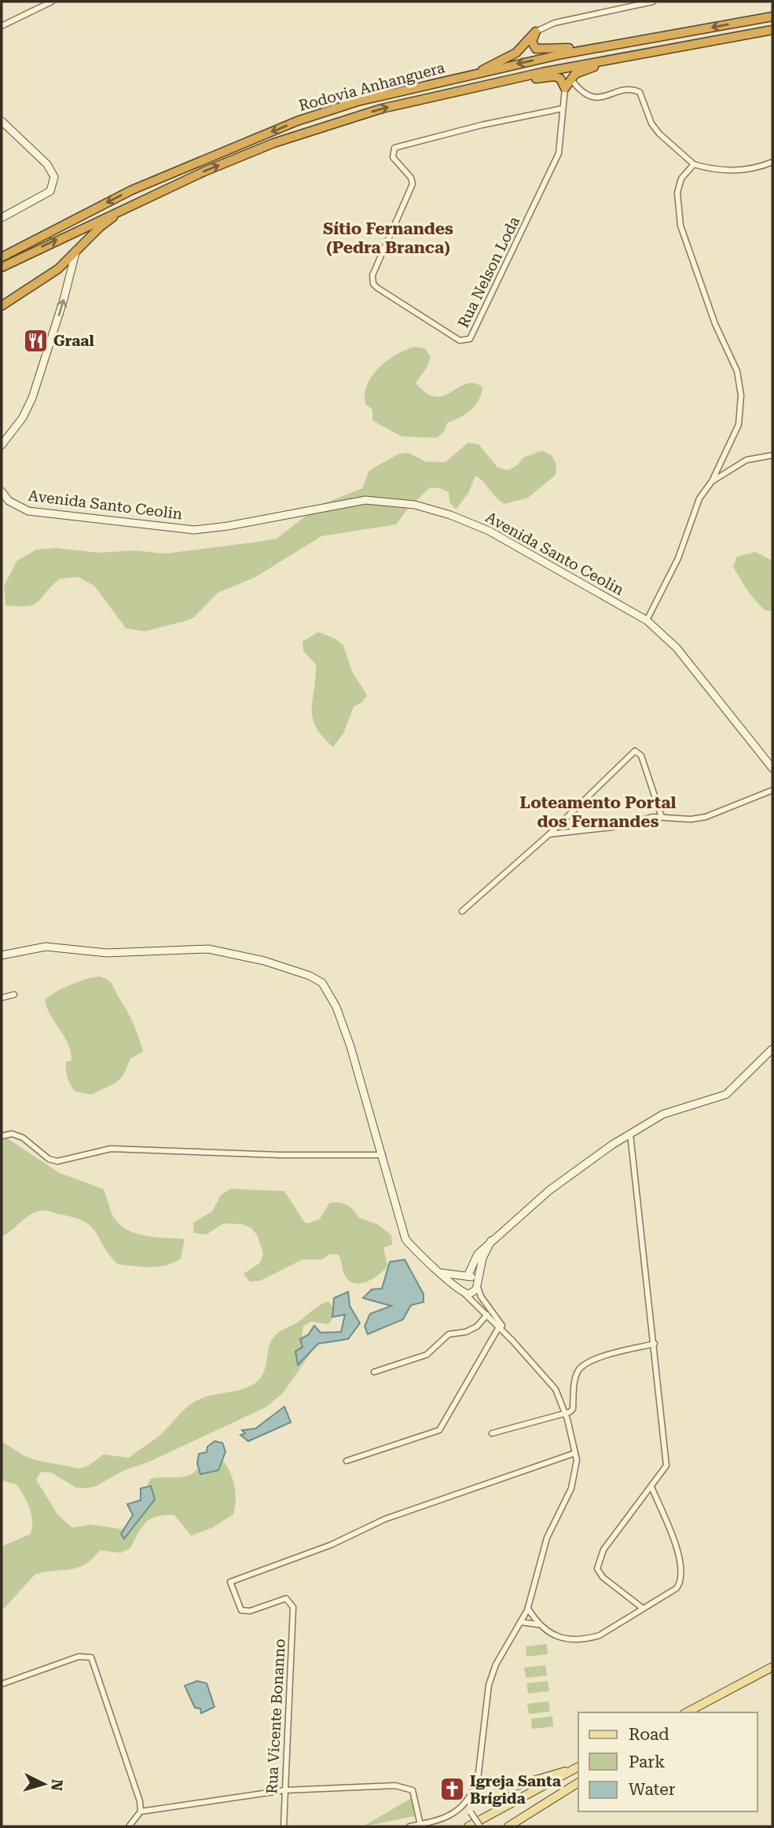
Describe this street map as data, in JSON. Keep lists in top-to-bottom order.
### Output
{
  "streets": {
    "highway": ["Rodovia Anhanguera"],
    "street": ["Rua Nelson Loda", "Avenida Santo Ceolin", "Rua Vicente Bonanno"]
  },
  "districts": ["Sítio Fernandes (Pedra Branca)", "Loteamento Portal dos Fernandes"],
  "places": {
    "restaurant": ["Graal"],
    "church": ["Igreja Santa Brígida"]
  },
  "legend": ["Road", "Park", "Water"],
  "north": "right"
}
